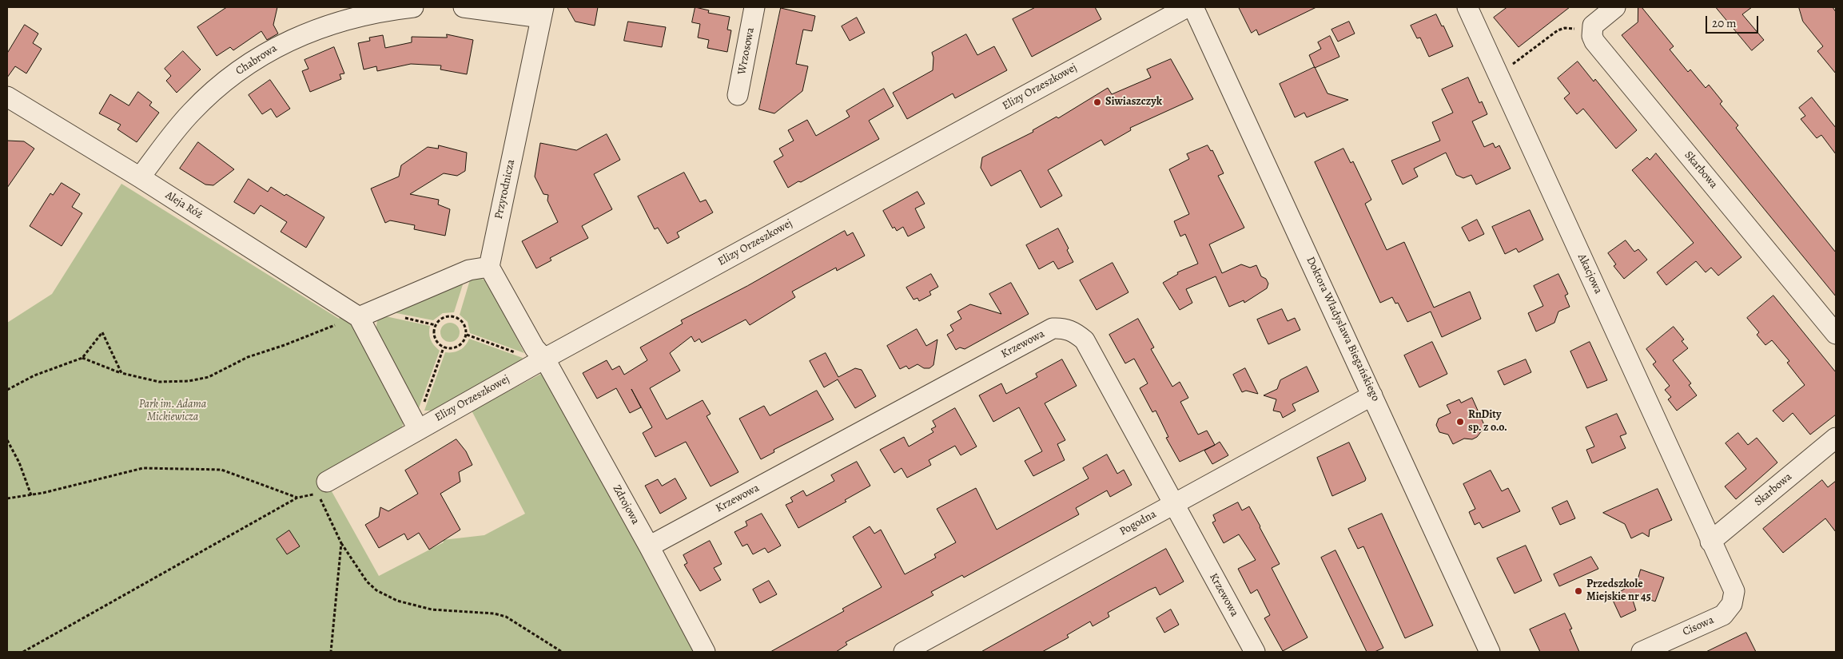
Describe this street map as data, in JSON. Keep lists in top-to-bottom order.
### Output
{
  "streets": {
    "street": [
      "Wrzosowa",
      "Chabrowa",
      "Elizy Orzeszkowej",
      "Skarbowa",
      "Przyrodnicza",
      "Aleja Róż",
      "Akacjowa",
      "Doktora Władysława Biegańskiego",
      "Krzewowa",
      "Zdrojowa",
      "Pogodna",
      "Cisowa"
    ]
  },
  "crossings": [
    ["Chabrowa", "Aleja Róż"],
    ["Elizy Orzeszkowej", "Aleja Róż"],
    ["Elizy Orzeszkowej", "Zdrojowa"],
    ["Skarbowa", "Akacjowa"],
    ["Skarbowa", "Cisowa"],
    ["Akacjowa", "Cisowa"],
    ["Doktora Władysława Biegańskiego", "Pogodna"],
    ["Krzewowa", "Zdrojowa"],
    ["Krzewowa", "Pogodna"]
  ],
  "parks": ["Park im. Adama Mickiewicza"],
  "places": ["Siwiaszczyk", "RnDity sp. z o.o.", "Przedszkole Miejskie nr 45"],
  "scale_bar": "20 m"
}
